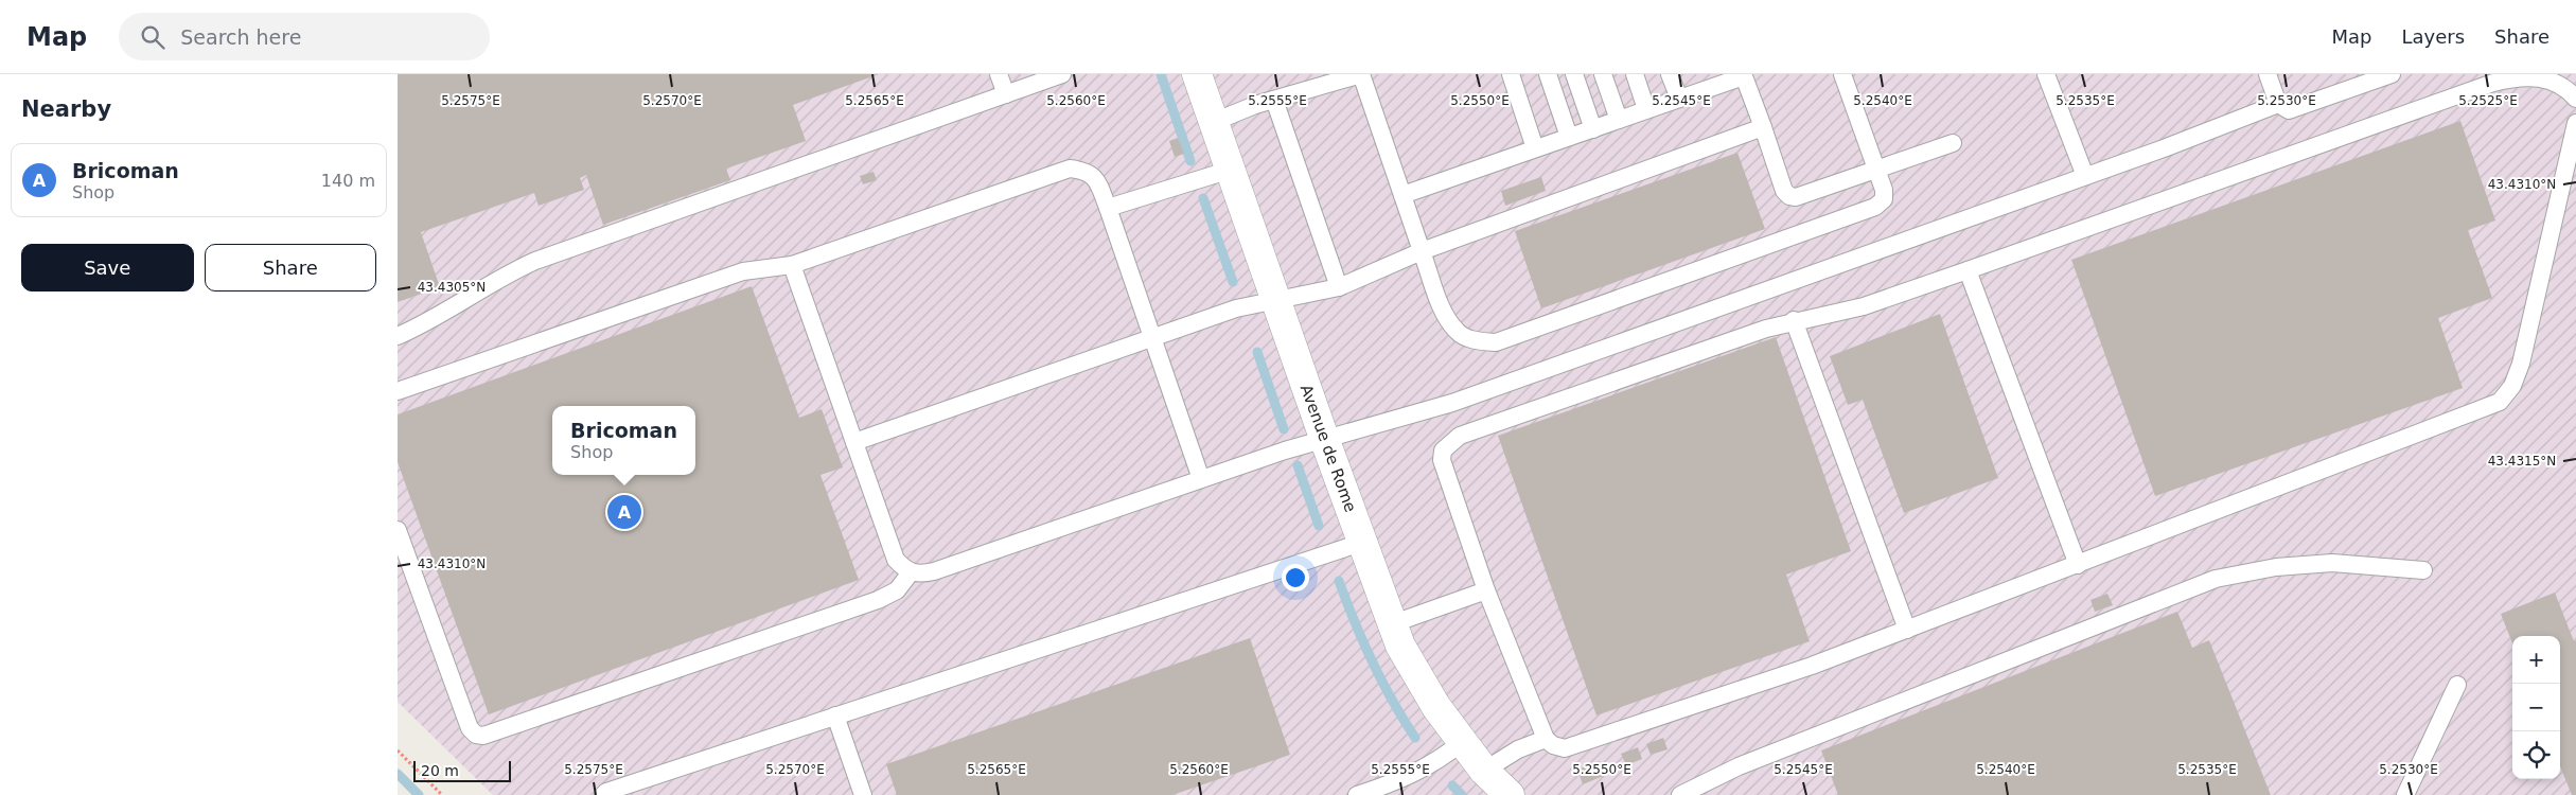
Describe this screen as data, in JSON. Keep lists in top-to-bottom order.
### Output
{
  "streets": {
    "street": ["Avenue de Rome"]
  },
  "scale_bar": "20 m",
  "page": {
    "header": "Map",
    "search": "Search here",
    "nav": ["Map", "Layers", "Share"],
    "heading": "Nearby",
    "list": [
      {
        "mark": "A",
        "name": "Bricoman",
        "note": "Shop",
        "value": "140 m"
      }
    ],
    "buttons": ["Save", "Share"],
    "popup": ["Bricoman", "Shop"],
    "pins": "A",
    "map_buttons": ["+", "−"],
    "scale": "20 m"
  },
  "coordinates": [
    "5.2575°E",
    "5.2570°E",
    "5.2565°E",
    "5.2560°E",
    "5.2555°E",
    "5.2550°E",
    "5.2545°E",
    "5.2540°E",
    "5.2535°E",
    "5.2530°E",
    "5.2525°E",
    "43.4310°N",
    "43.4305°N",
    "43.4315°N"
  ]
}
